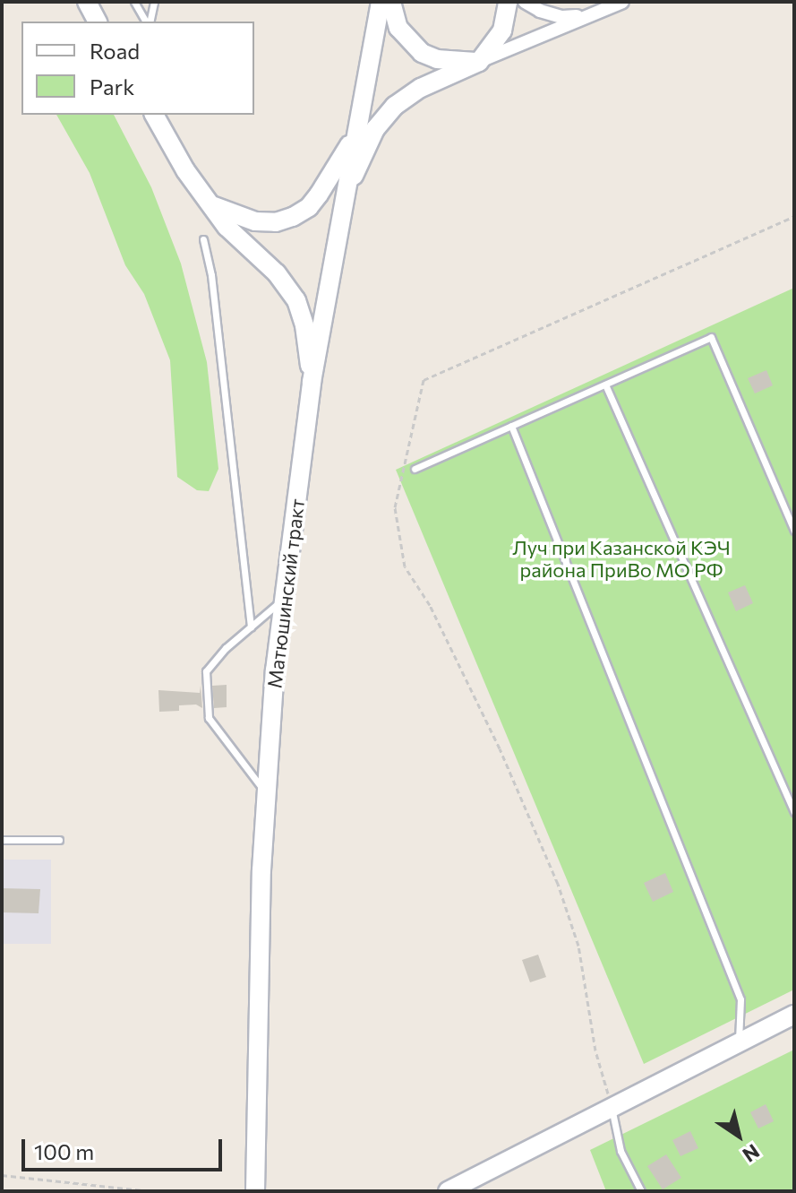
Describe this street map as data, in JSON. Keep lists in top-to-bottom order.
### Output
{
  "streets": {
    "street": ["Матюшинский тракт"]
  },
  "parks": ["Луч при Казанской КЭЧ района ПриВо МО РФ"],
  "legend": ["Road", "Park"],
  "scale_bar": "100 m",
  "north": "bottom right"
}
